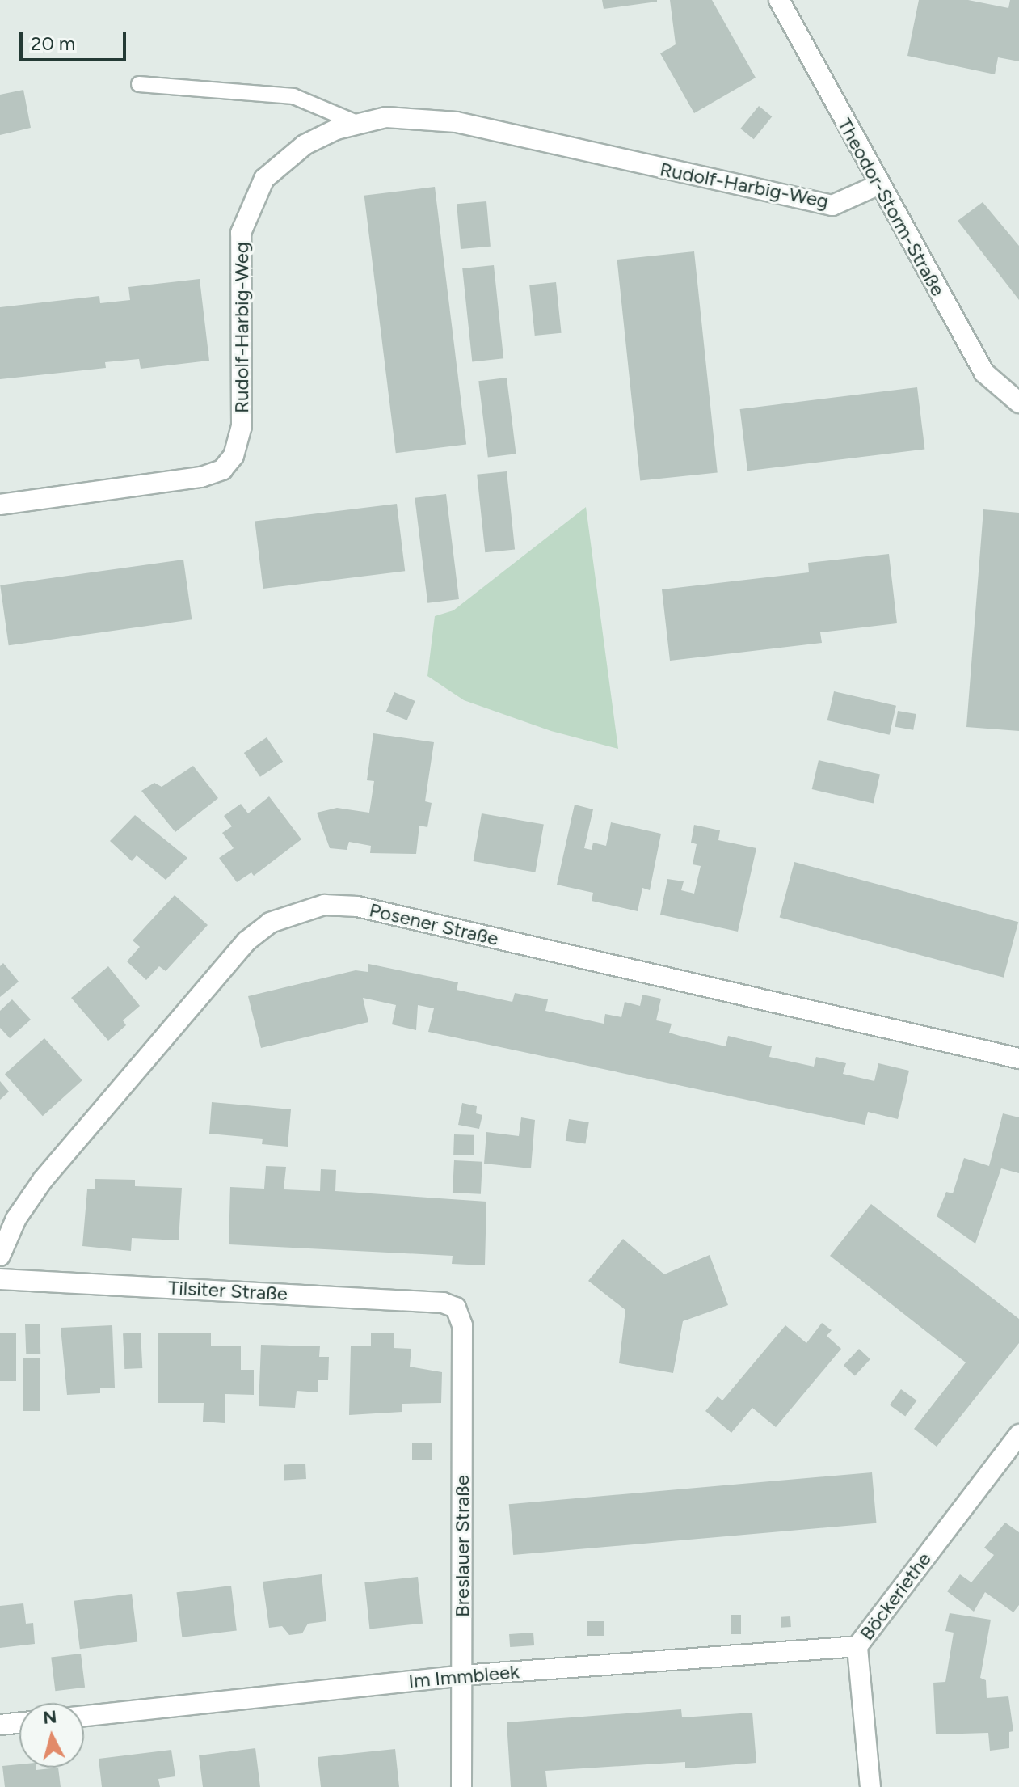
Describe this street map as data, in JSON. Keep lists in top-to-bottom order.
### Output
{
  "streets": {
    "street": [
      "Rudolf-Harbig-Weg",
      "Theodor-Storm-Straße",
      "Posener Straße",
      "Tilsiter Straße",
      "Breslauer Straße",
      "Böckeriethe",
      "Im Immbleek"
    ]
  },
  "crossings": [
    ["Rudolf-Harbig-Weg", "Theodor-Storm-Straße"],
    ["Tilsiter Straße", "Breslauer Straße"],
    ["Breslauer Straße", "Im Immbleek"],
    ["Böckeriethe", "Im Immbleek"]
  ],
  "scale_bar": "20 m",
  "north": "top"
}
